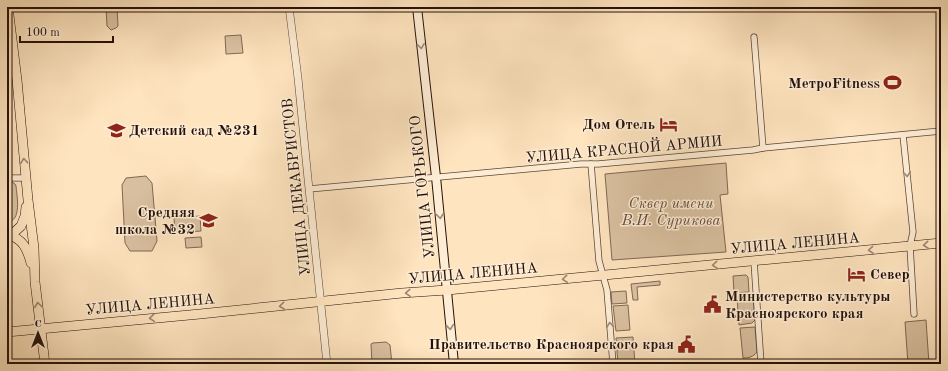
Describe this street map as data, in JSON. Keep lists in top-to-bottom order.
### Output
{
  "streets": {
    "main road": ["УЛИЦА ГОРЬКОГО", "УЛИЦА ЛЕНИНА"],
    "street": ["УЛИЦА КРАСНОЙ АРМИИ", "УЛИЦА ДЕКАБРИСТОВ"]
  },
  "crossings": [
    ["УЛИЦА КРАСНОЙ АРМИИ", "УЛИЦА ДЕКАБРИСТОВ"],
    ["УЛИЦА КРАСНОЙ АРМИИ", "УЛИЦА ГОРЬКОГО"],
    ["УЛИЦА ДЕКАБРИСТОВ", "УЛИЦА ЛЕНИНА"],
    ["УЛИЦА ГОРЬКОГО", "УЛИЦА ЛЕНИНА"]
  ],
  "one_way": ["УЛИЦА ГОРЬКОГО", "УЛИЦА ЛЕНИНА"],
  "parks": ["Сквер имени В.И. Сурикова"],
  "places": {
    "sports": ["МетроFitness"],
    "hotel": ["Дом Отель", "Север"],
    "school or university": ["Детский сад №231", "Средняя школа №32"],
    "public building": ["Министерство культуры Красноярского края", "Правительство Красноярского края"]
  },
  "scale_bar": "100 m",
  "north": "top"
}
